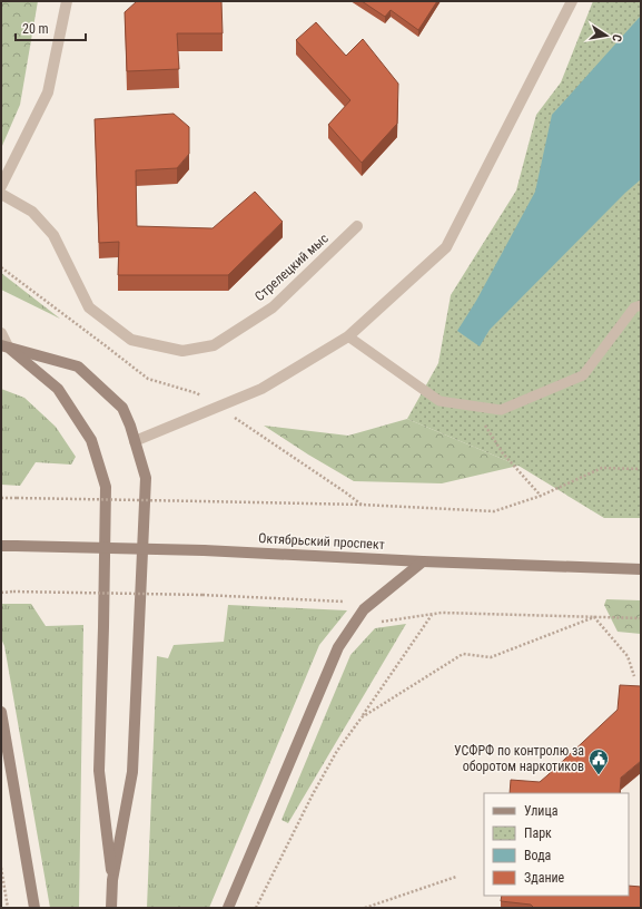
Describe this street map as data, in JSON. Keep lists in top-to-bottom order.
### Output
{
  "streets": {
    "main road": ["Октябрьский проспект"],
    "street": ["Стрелецкий мыс"]
  },
  "places": {
    "public building": ["УСФРФ по контролю за оборотом наркотиков"]
  },
  "legend": [
    "Улица",
    "Парк",
    "Вода",
    "Здание"
  ],
  "scale_bar": "20 m",
  "north": "right"
}
